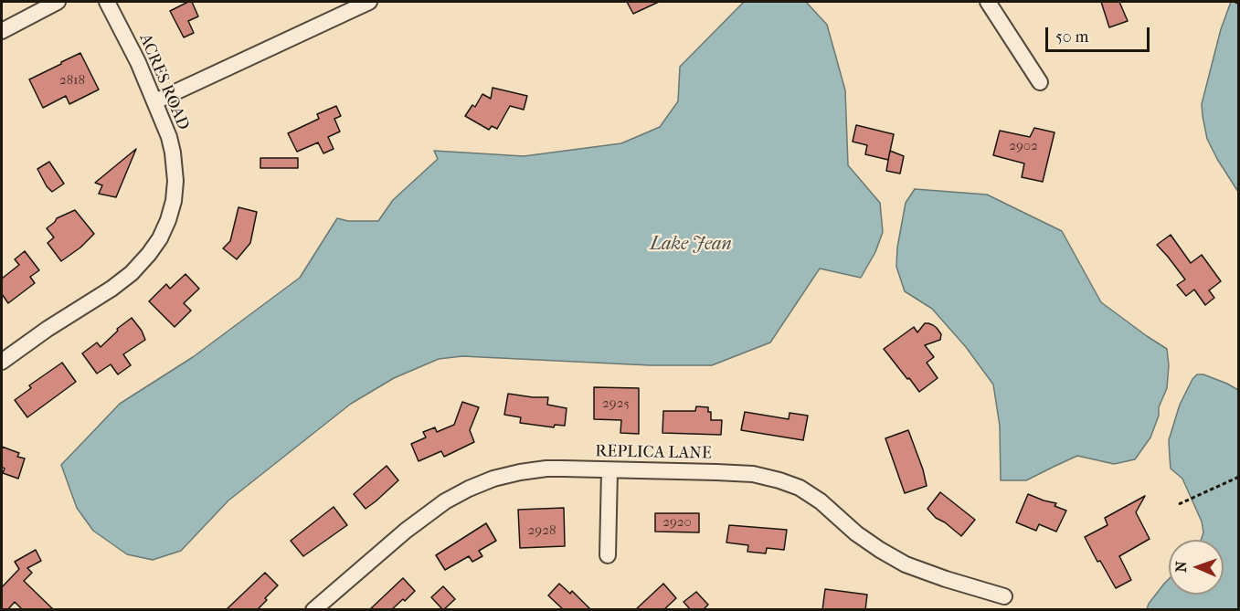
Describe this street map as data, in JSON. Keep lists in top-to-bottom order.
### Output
{
  "streets": {
    "street": ["ACRES ROAD", "REPLICA LANE"]
  },
  "water": ["Lake Jean"],
  "house_numbers": [
    "2818",
    "2902",
    "2925",
    "2920",
    "2928"
  ],
  "scale_bar": "50 m",
  "north": "left"
}
